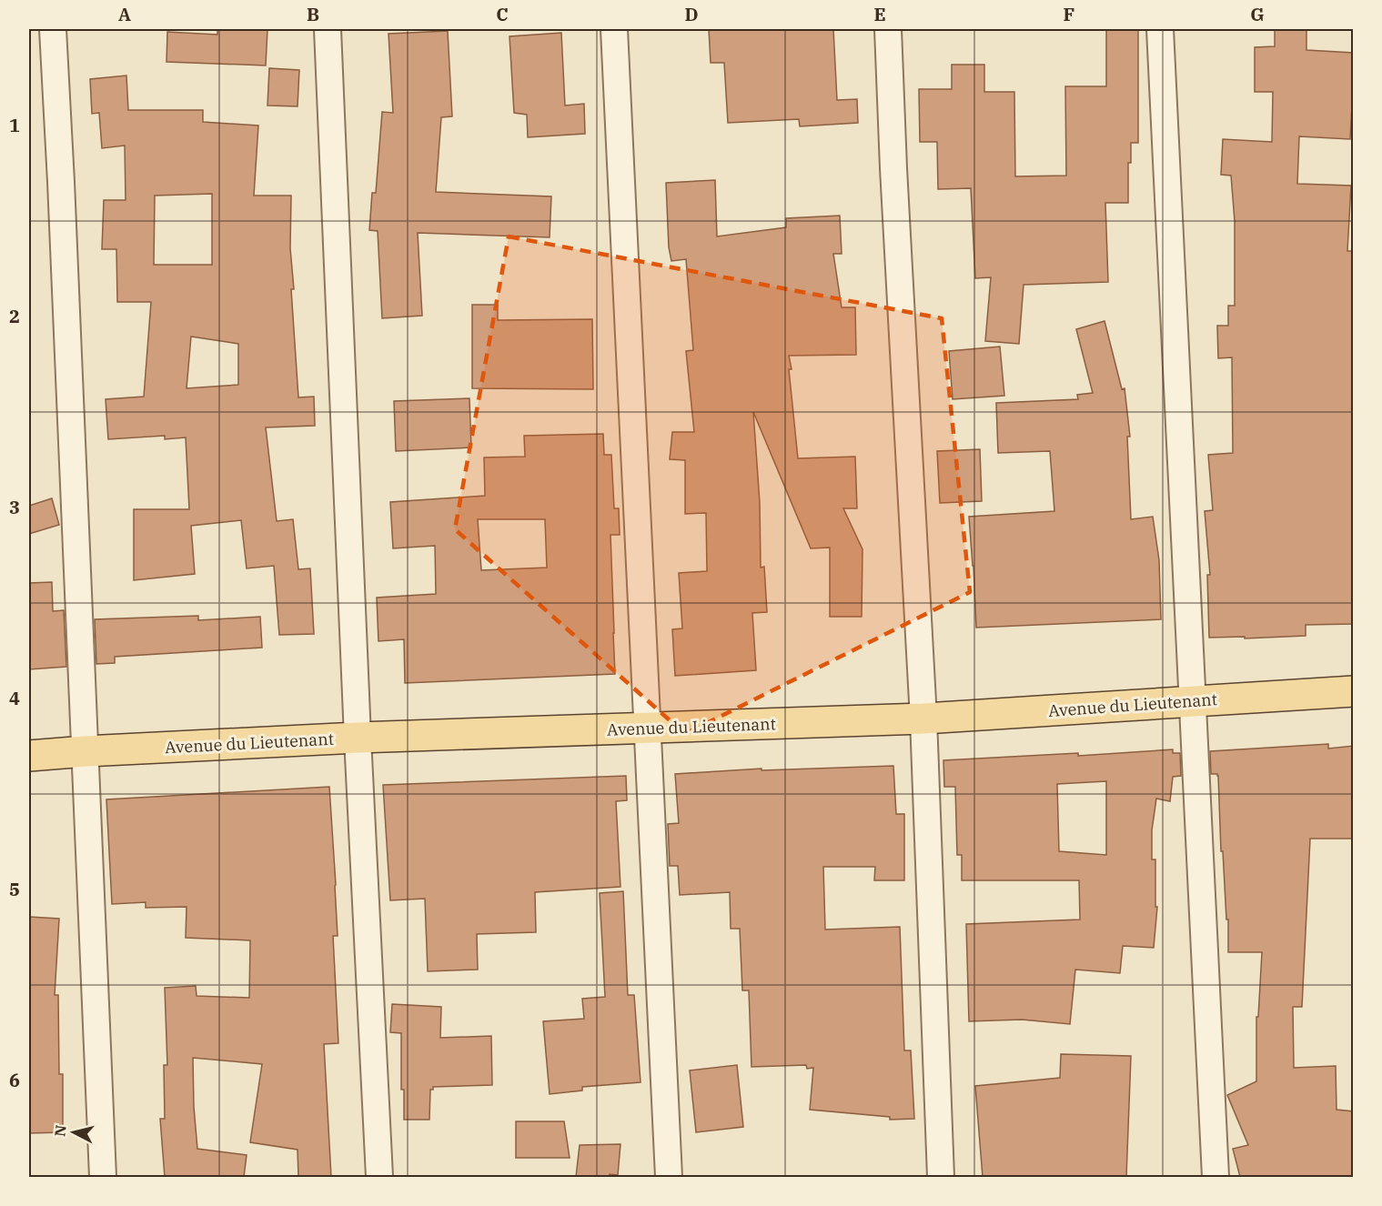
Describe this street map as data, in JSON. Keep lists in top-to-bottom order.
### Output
{
  "streets": {
    "main road": ["Avenue du Lieutenant"]
  },
  "north": "left",
  "grid": {
    "columns": [
      "A",
      "B",
      "C",
      "D",
      "E",
      "F",
      "G"
    ],
    "rows": [
      "1",
      "2",
      "3",
      "4",
      "5",
      "6"
    ]
  }
}
